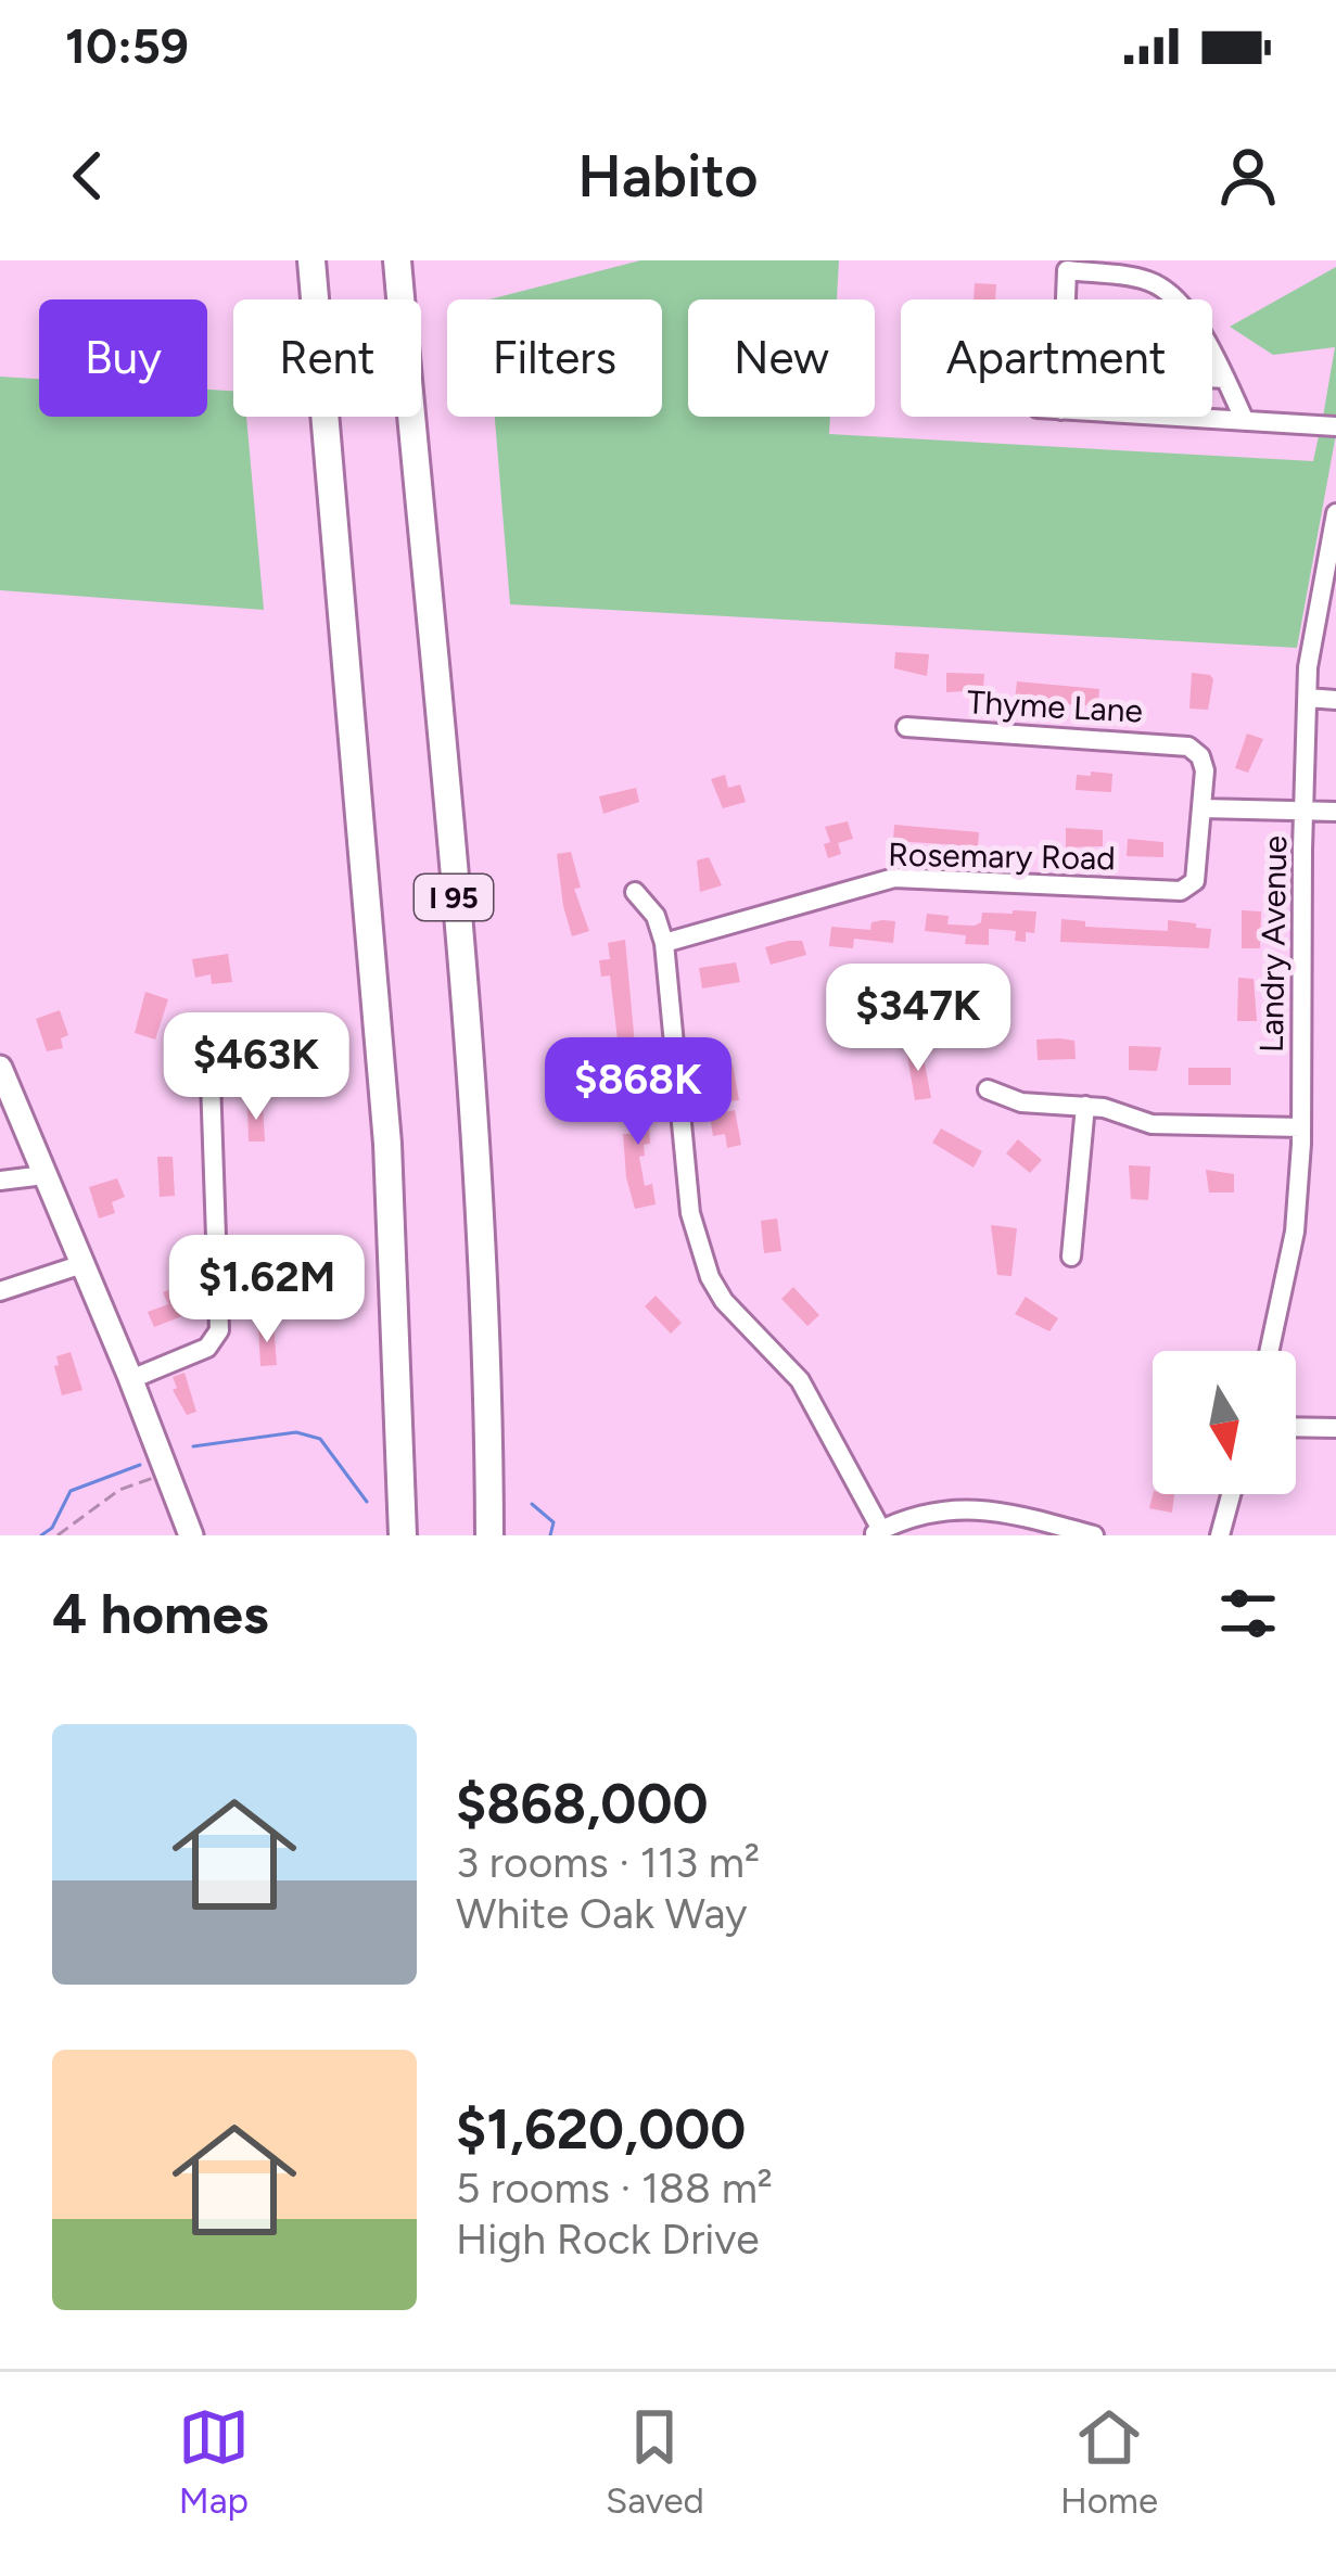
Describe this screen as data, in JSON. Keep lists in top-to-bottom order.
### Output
{
  "streets": {
    "highway": ["I 95"],
    "street": ["Thyme Lane", "Rosemary Road", "Landry Avenue"]
  },
  "crossings": [
    ["Thyme Lane", "Rosemary Road"]
  ],
  "north": "bottom",
  "page": {
    "status": "10:59",
    "header": "Habito",
    "chip": [
      "Buy",
      "Rent",
      "Filters",
      "New",
      "Apartment"
    ],
    "price": [
      "$347K",
      "$463K",
      "$868K",
      "$1.62M"
    ],
    "heading": "4 homes",
    "list": [
      {
        "name": "$868,000",
        "note": "3 rooms · 113 m² · White Oak Way"
      },
      {
        "name": "$1,620,000",
        "note": "5 rooms · 188 m² · High Rock Drive"
      }
    ],
    "tabs": ["Map", "Saved", "Home"]
  }
}
